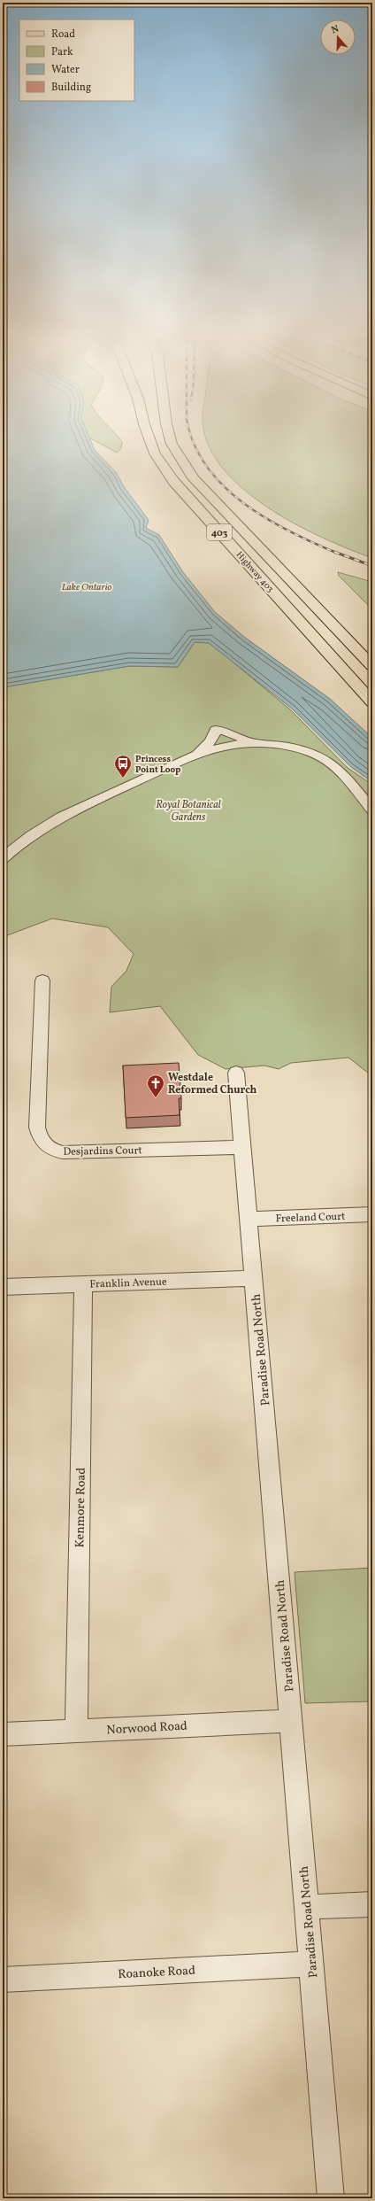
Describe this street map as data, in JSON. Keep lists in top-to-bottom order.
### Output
{
  "streets": {
    "main road": ["403", "Highway 403"],
    "street": [
      "Desjardins Court",
      "Freeland Court",
      "Franklin Avenue",
      "Paradise Road North",
      "Kenmore Road",
      "Norwood Road",
      "Roanoke Road"
    ]
  },
  "crossings": [
    ["Desjardins Court", "Paradise Road North"],
    ["Freeland Court", "Paradise Road North"],
    ["Franklin Avenue", "Paradise Road North"],
    ["Franklin Avenue", "Kenmore Road"],
    ["Paradise Road North", "Norwood Road"],
    ["Paradise Road North", "Roanoke Road"],
    ["Kenmore Road", "Norwood Road"]
  ],
  "water": ["Lake Ontario"],
  "parks": ["Royal Botanical Gardens"],
  "places": {
    "bus stop": ["Princess Point Loop"],
    "church": ["Westdale Reformed Church"]
  },
  "legend": [
    "Road",
    "Park",
    "Water",
    "Building"
  ],
  "north": "top"
}
